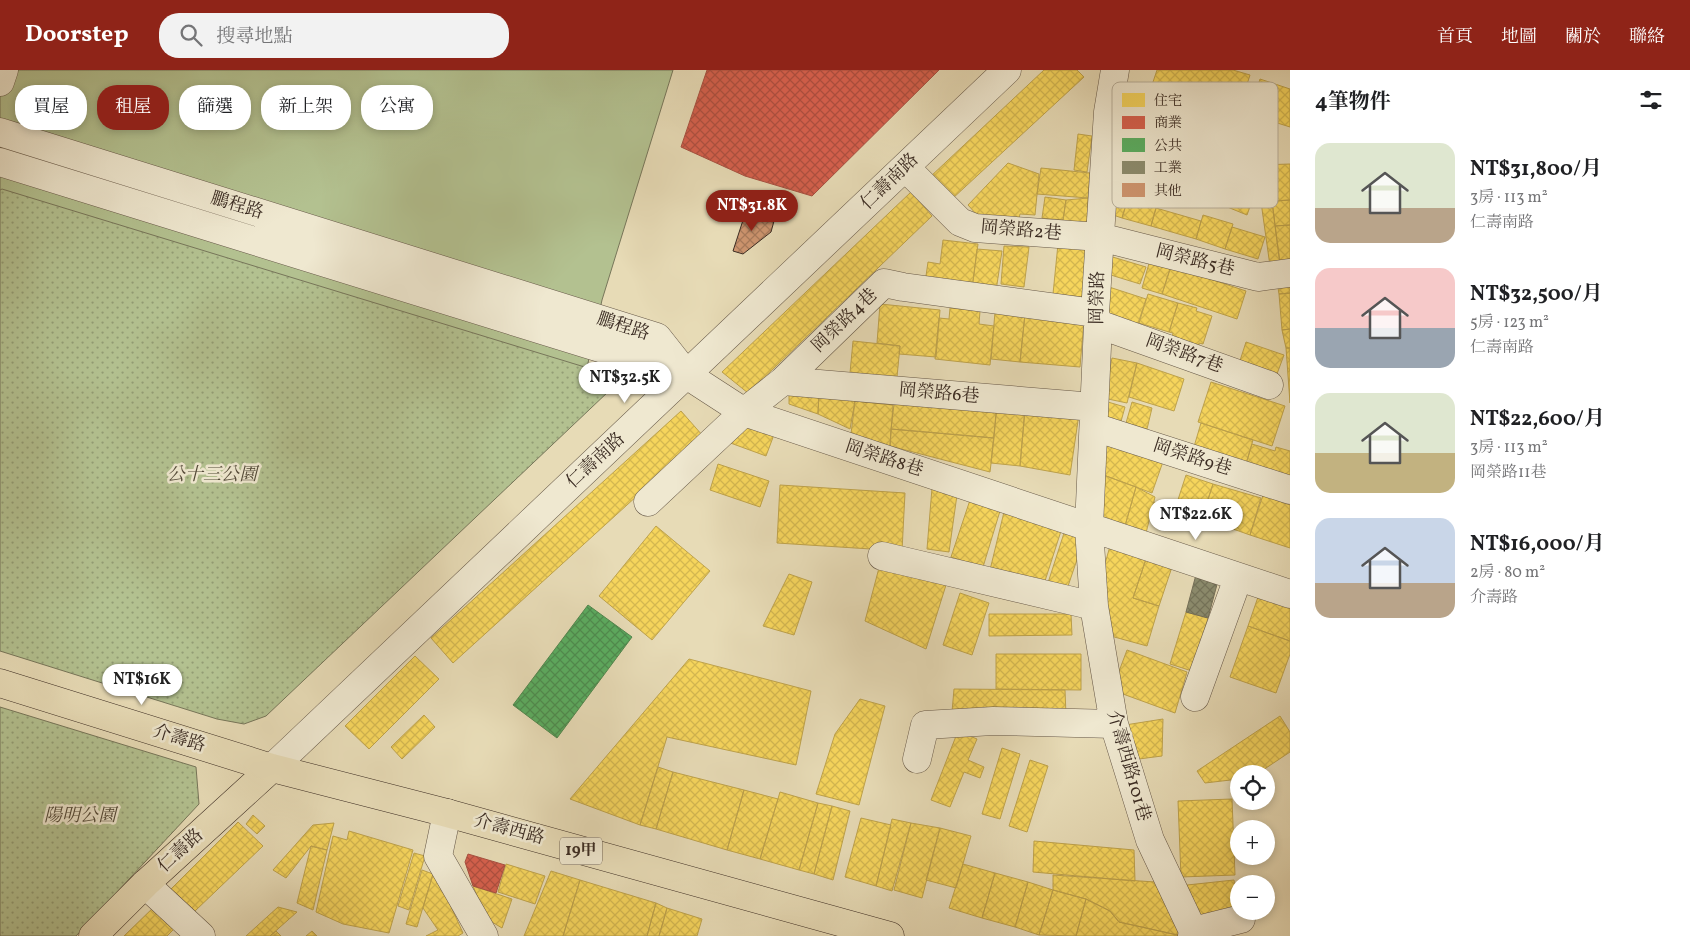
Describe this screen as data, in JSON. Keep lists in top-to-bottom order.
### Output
{
  "streets": {
    "main road": [
      "介壽路",
      "介壽西路",
      "仁壽路",
      "19甲"
    ],
    "street": [
      "仁壽南路",
      "鵬程路",
      "岡榮路2巷",
      "岡榮路5巷",
      "岡榮路",
      "岡榮路4巷",
      "岡榮路7巷",
      "岡榮路6巷",
      "岡榮路9巷",
      "岡榮路8巷",
      "介壽西路101巷"
    ]
  },
  "crossings": [
    ["仁壽南路", "鵬程路"],
    ["仁壽南路", "岡榮路2巷"],
    ["仁壽南路", "岡榮路8巷"],
    ["仁壽南路", "介壽路"],
    ["仁壽南路", "介壽西路"],
    ["仁壽南路", "仁壽路"],
    ["鵬程路", "岡榮路8巷"],
    ["岡榮路2巷", "岡榮路5巷"],
    ["岡榮路2巷", "岡榮路"],
    ["岡榮路5巷", "岡榮路"],
    ["岡榮路", "岡榮路4巷"],
    ["岡榮路", "岡榮路7巷"],
    ["岡榮路", "岡榮路6巷"],
    ["岡榮路", "岡榮路9巷"],
    ["岡榮路", "岡榮路8巷"],
    ["岡榮路", "介壽西路101巷"],
    ["岡榮路4巷", "岡榮路7巷"],
    ["岡榮路4巷", "岡榮路6巷"],
    ["岡榮路4巷", "岡榮路8巷"],
    ["岡榮路6巷", "岡榮路9巷"],
    ["岡榮路8巷", "介壽西路101巷"],
    ["介壽路", "介壽西路"],
    ["介壽路", "仁壽路"],
    ["介壽西路", "仁壽路"]
  ],
  "parks": ["公十三公園", "陽明公園"],
  "legend": [
    "住宅",
    "商業",
    "公共",
    "工業",
    "其他"
  ],
  "page": {
    "header": "Doorstep",
    "search": "搜尋地點",
    "nav": [
      "首頁",
      "地圖",
      "關於",
      "聯絡"
    ],
    "heading": "4筆物件",
    "chip": [
      "買屋",
      "租屋",
      "篩選",
      "新上架",
      "公寓"
    ],
    "list": [
      {
        "name": "NT$31,800/月",
        "note": "3房 · 113 m² · 仁壽南路"
      },
      {
        "name": "NT$32,500/月",
        "note": "5房 · 123 m² · 仁壽南路"
      },
      {
        "name": "NT$22,600/月",
        "note": "3房 · 113 m² · 岡榮路11巷"
      },
      {
        "name": "NT$16,000/月",
        "note": "2房 · 80 m² · 介壽路"
      }
    ],
    "price": [
      "NT$31.8K",
      "NT$32.5K",
      "NT$22.6K",
      "NT$16K"
    ],
    "map_buttons": ["+", "−"]
  }
}
